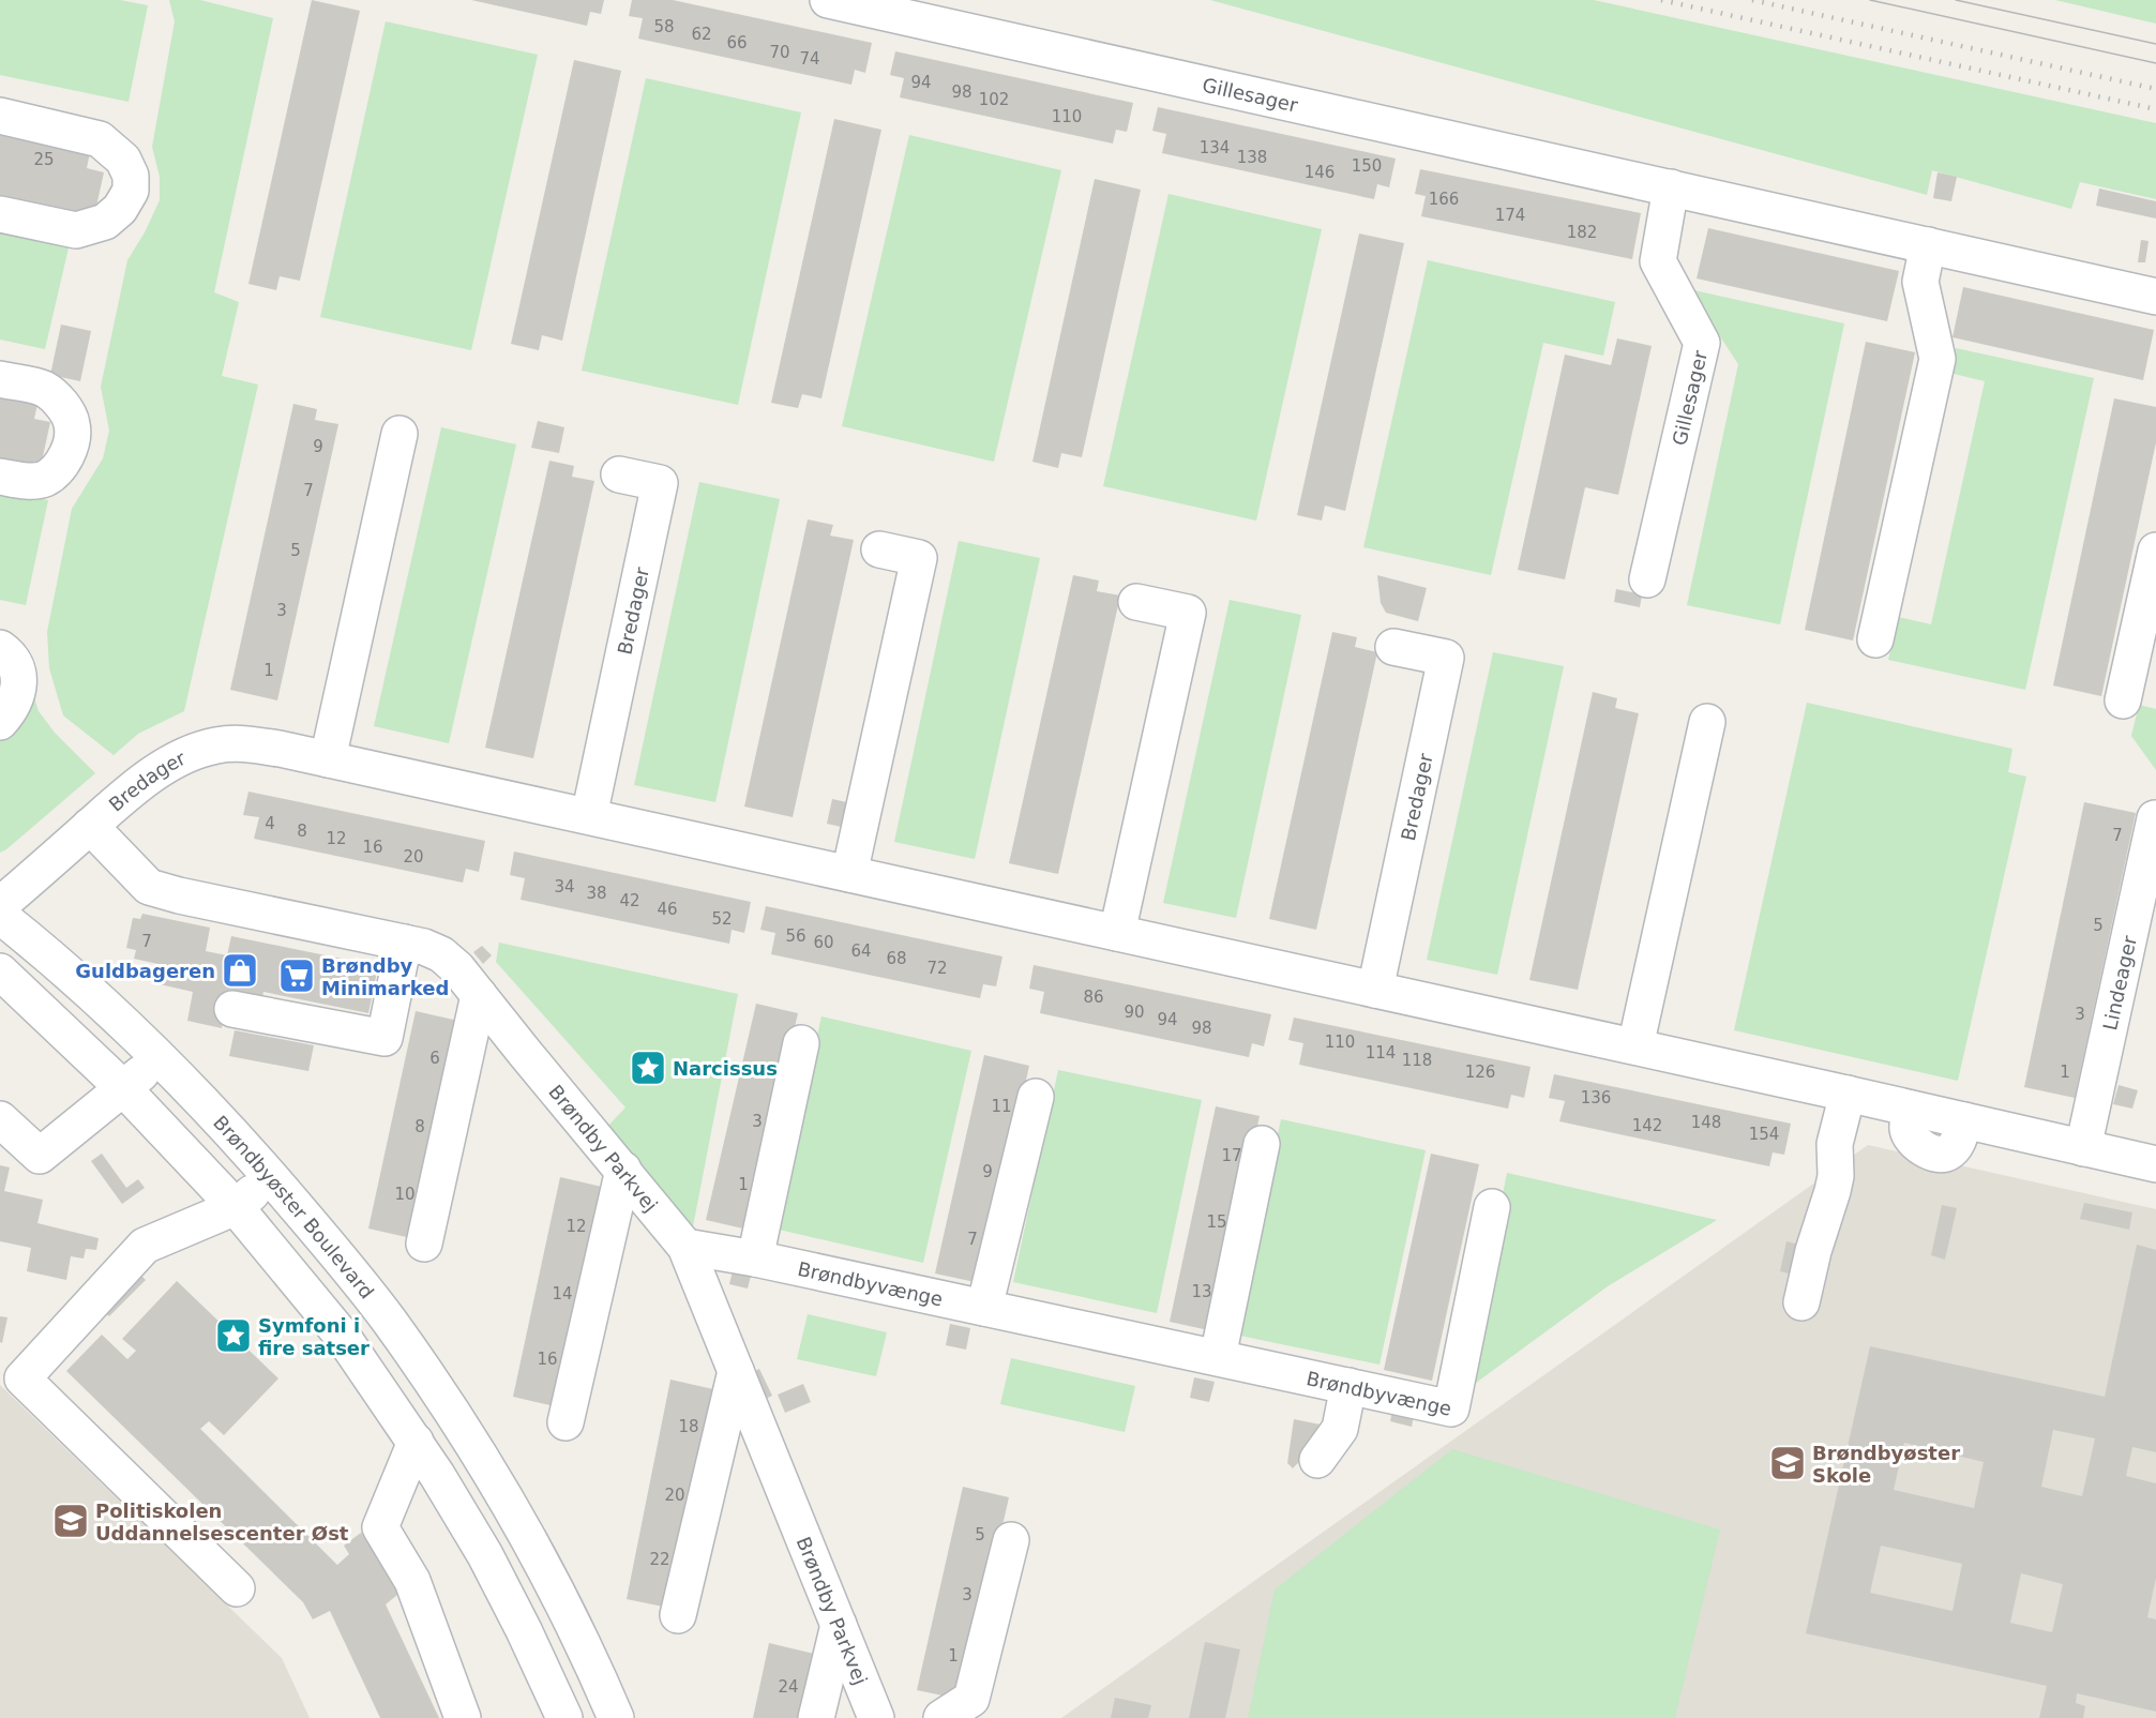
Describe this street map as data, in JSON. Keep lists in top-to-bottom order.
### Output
{
  "streets": {
    "street": [
      "Gillesager",
      "Bredager",
      "Lindeager",
      "Brøndby Parkvej",
      "Brøndbyøster Boulevard",
      "Brøndbyvænge"
    ]
  },
  "crossings": [
    ["Bredager", "Lindeager"],
    ["Bredager", "Brøndby Parkvej"],
    ["Brøndby Parkvej", "Brøndbyvænge"]
  ],
  "places": {
    "shop": ["Guldbageren"],
    "supermarket": ["Brøndby Minimarked"],
    "place": ["Narcissus", "Symfoni i fire satser"],
    "school or university": ["Brøndbyøster Skole", "Politiskolen Uddannelsescenter Øst"]
  },
  "house_numbers": [
    "58",
    "62",
    "66",
    "70",
    "74",
    "94",
    "98",
    "102",
    "110",
    "134",
    "138",
    "25",
    "150",
    "146",
    "166",
    "174",
    "182",
    "9",
    "7",
    "5",
    "3",
    "1",
    "4",
    "8",
    "7",
    "12",
    "16",
    "20",
    "34",
    "38",
    "42",
    "46",
    "52",
    "5",
    "56",
    "7",
    "60",
    "64",
    "68",
    "72",
    "86",
    "90",
    "3",
    "94",
    "98",
    "110",
    "114",
    "6",
    "118",
    "126",
    "1",
    "136",
    "11",
    "3",
    "148",
    "142",
    "8",
    "154",
    "17",
    "9",
    "1",
    "10",
    "15",
    "12",
    "7",
    "13",
    "14",
    "16",
    "18",
    "20",
    "5",
    "22",
    "3",
    "1",
    "24"
  ]
}
